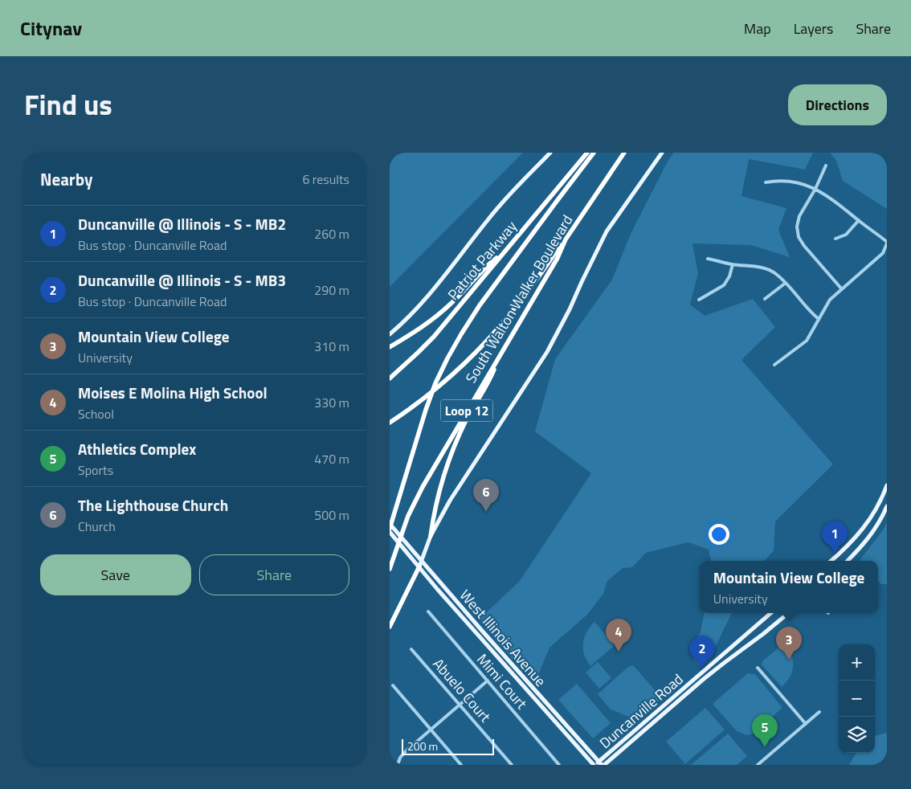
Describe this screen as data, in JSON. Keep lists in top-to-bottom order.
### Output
{
  "streets": {
    "highway": ["Patriot Parkway", "South Walton Walker Boulevard", "Loop 12"],
    "main road": ["West Illinois Avenue", "Duncanville Road"],
    "street": ["Mimi Court", "Abuelo Court"]
  },
  "crossings": [
    ["South Walton Walker Boulevard", "West Illinois Avenue"],
    ["West Illinois Avenue", "Duncanville Road"]
  ],
  "scale_bar": "200 m",
  "page": {
    "header": "Citynav",
    "nav": ["Map", "Layers", "Share"],
    "title": "Find us",
    "buttons": [
      "Directions",
      ["Save", "Share"]
    ],
    "heading": ["Nearby", "6 results"],
    "list": [
      {
        "mark": "1",
        "name": "Duncanville @ Illinois - S - MB2",
        "note": "Bus stop · Duncanville Road",
        "value": "260 m"
      },
      {
        "mark": "2",
        "name": "Duncanville @ Illinois - S - MB3",
        "note": "Bus stop · Duncanville Road",
        "value": "290 m"
      },
      {
        "mark": "3",
        "name": "Mountain View College",
        "note": "University",
        "value": "310 m"
      },
      {
        "mark": "4",
        "name": "Moises E Molina High School",
        "note": "School",
        "value": "330 m"
      },
      {
        "mark": "5",
        "name": "Athletics Complex",
        "note": "Sports",
        "value": "470 m"
      },
      {
        "mark": "6",
        "name": "The Lighthouse Church",
        "note": "Church",
        "value": "500 m"
      }
    ],
    "pins": [
      "6",
      "1",
      "4",
      "3",
      "2",
      "5"
    ],
    "popup": ["Mountain View College", "University"],
    "map_buttons": ["+", "−"],
    "scale": "200 m"
  }
}
